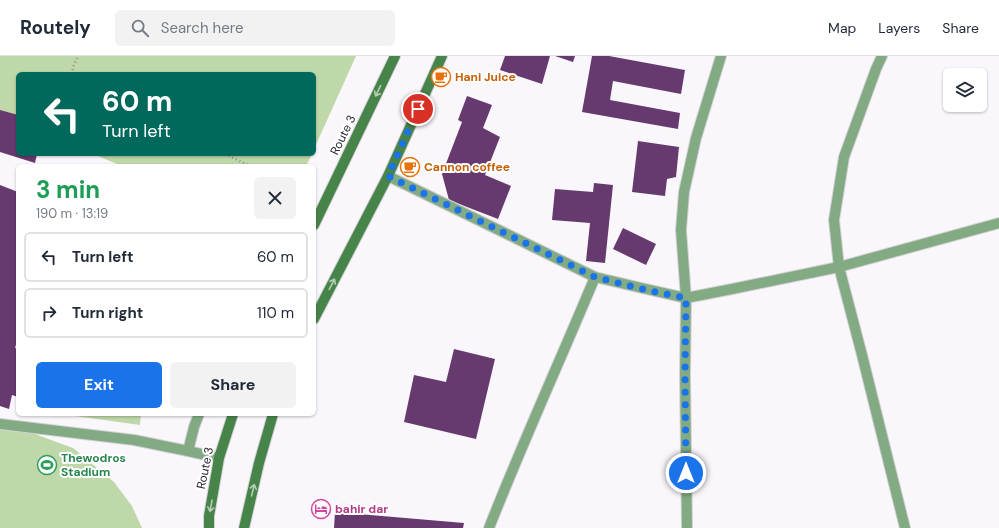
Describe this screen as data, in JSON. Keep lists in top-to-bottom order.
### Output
{
  "streets": {
    "main road": ["Route 3"]
  },
  "places": {
    "cafe": ["Hani Juice", "Cannon coffee"],
    "sports": ["Thewodros Stadium"],
    "hotel": ["bahir dar"]
  },
  "page": {
    "header": "Routely",
    "search": "Search here",
    "nav": ["Map", "Layers", "Share"],
    "turn": ["60 m", "Turn left"],
    "heading": ["3 min", "190 m · 13:19"],
    "list": [
      {
        "name": "Turn left",
        "value": "60 m"
      },
      {
        "name": "Turn right",
        "value": "110 m"
      }
    ],
    "buttons": ["Exit", "Share"]
  }
}
